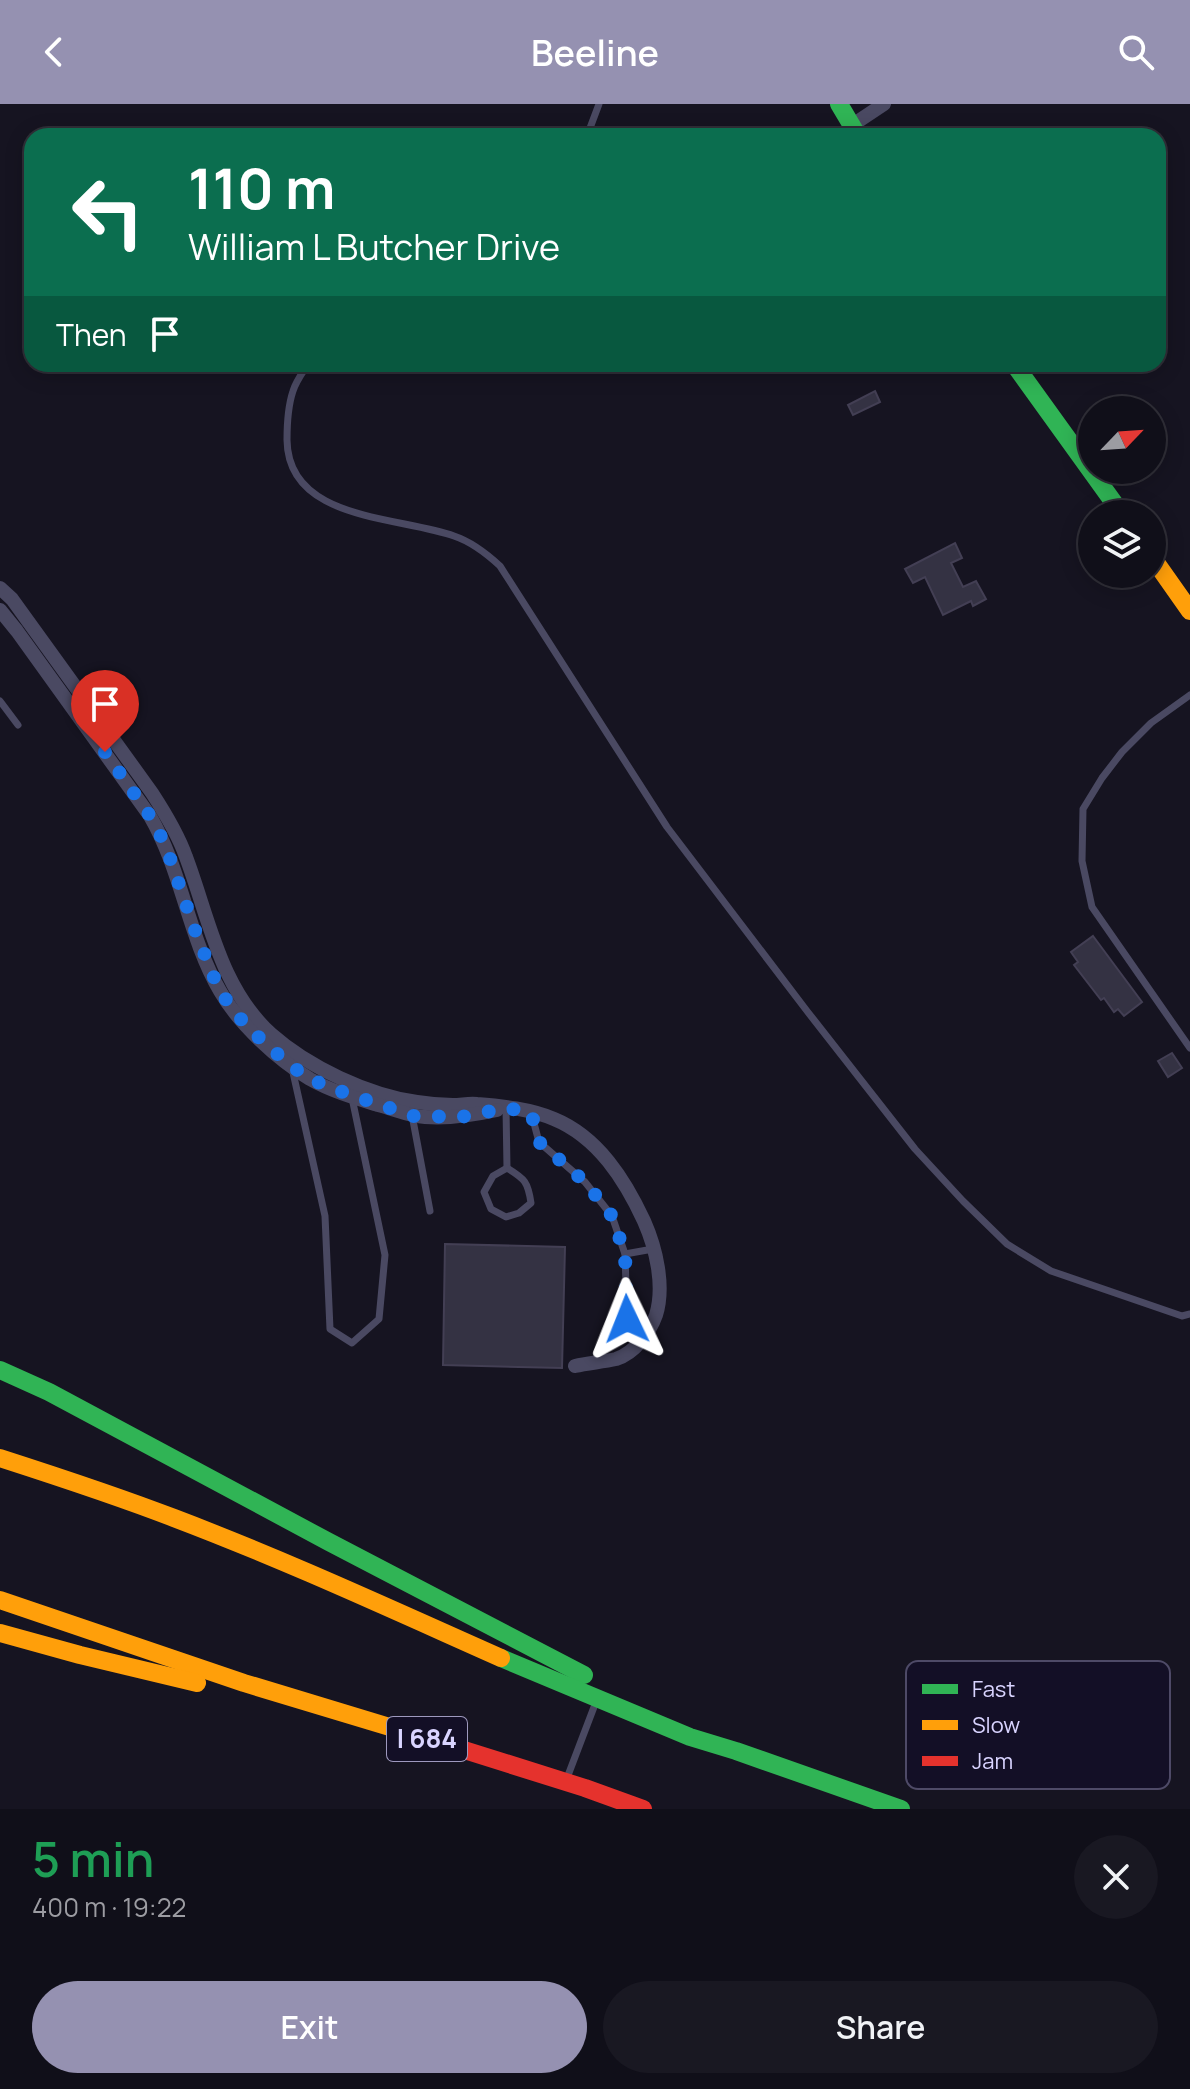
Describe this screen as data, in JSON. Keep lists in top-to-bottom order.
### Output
{
  "streets": {
    "main road": ["I 684"]
  },
  "legend": ["Fast", "Slow", "Jam"],
  "north": "top right",
  "page": {
    "header": "Beeline",
    "turn": ["110 m", "William L Butcher Drive"],
    "then": "Then",
    "heading": ["5 min", "400 m · 19:22"],
    "buttons": ["Exit", "Share"]
  }
}
